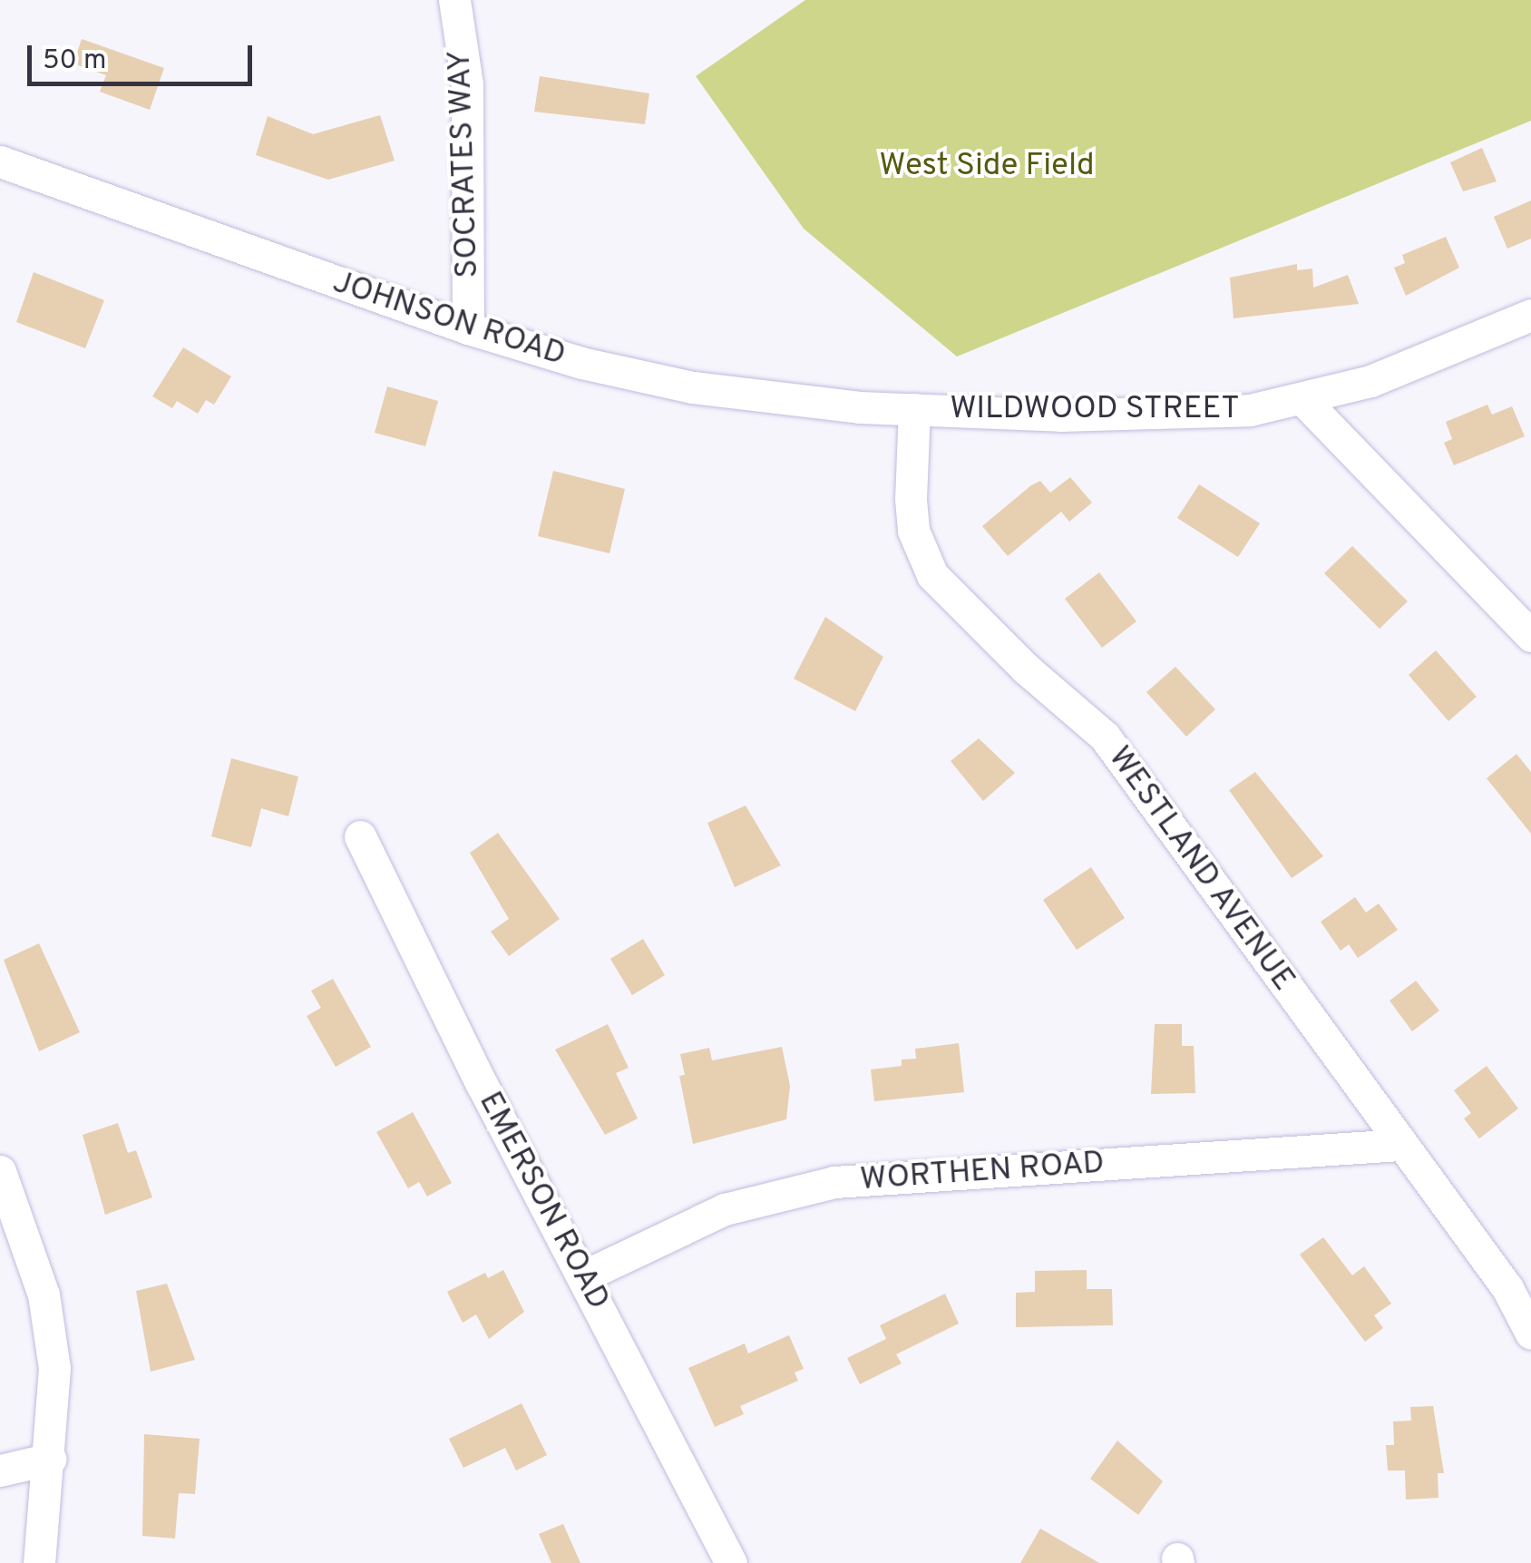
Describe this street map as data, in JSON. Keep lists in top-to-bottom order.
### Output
{
  "streets": {
    "street": [
      "SOCRATES WAY",
      "JOHNSON ROAD",
      "WILDWOOD STREET",
      "WESTLAND AVENUE",
      "WORTHEN ROAD",
      "EMERSON ROAD"
    ]
  },
  "crossings": [
    ["SOCRATES WAY", "JOHNSON ROAD"],
    ["JOHNSON ROAD", "WILDWOOD STREET"],
    ["JOHNSON ROAD", "WESTLAND AVENUE"],
    ["WILDWOOD STREET", "WESTLAND AVENUE"],
    ["WESTLAND AVENUE", "WORTHEN ROAD"],
    ["WORTHEN ROAD", "EMERSON ROAD"]
  ],
  "parks": ["West Side Field"],
  "scale_bar": "50 m"
}
